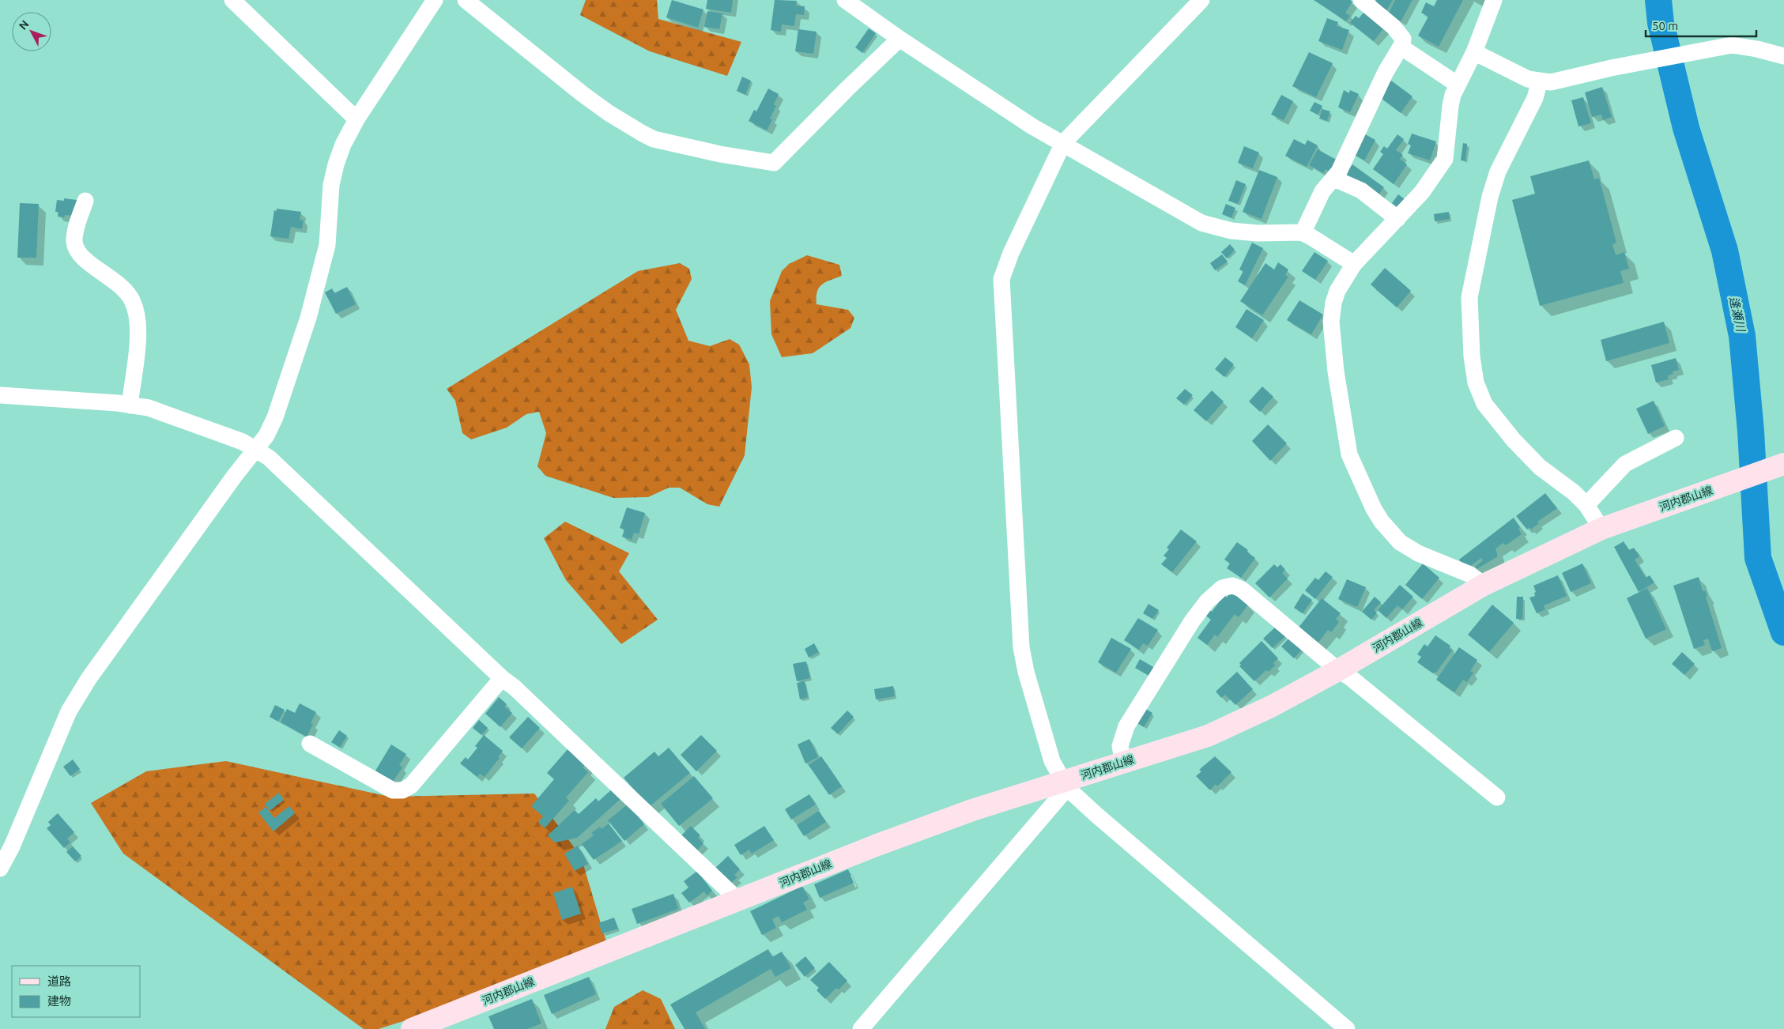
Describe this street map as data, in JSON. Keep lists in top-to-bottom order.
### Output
{
  "streets": {
    "main road": ["河内郡山線"]
  },
  "water": ["逢瀬川"],
  "legend": ["道路", "建物"],
  "scale_bar": "50 m",
  "north": "top left"
}
